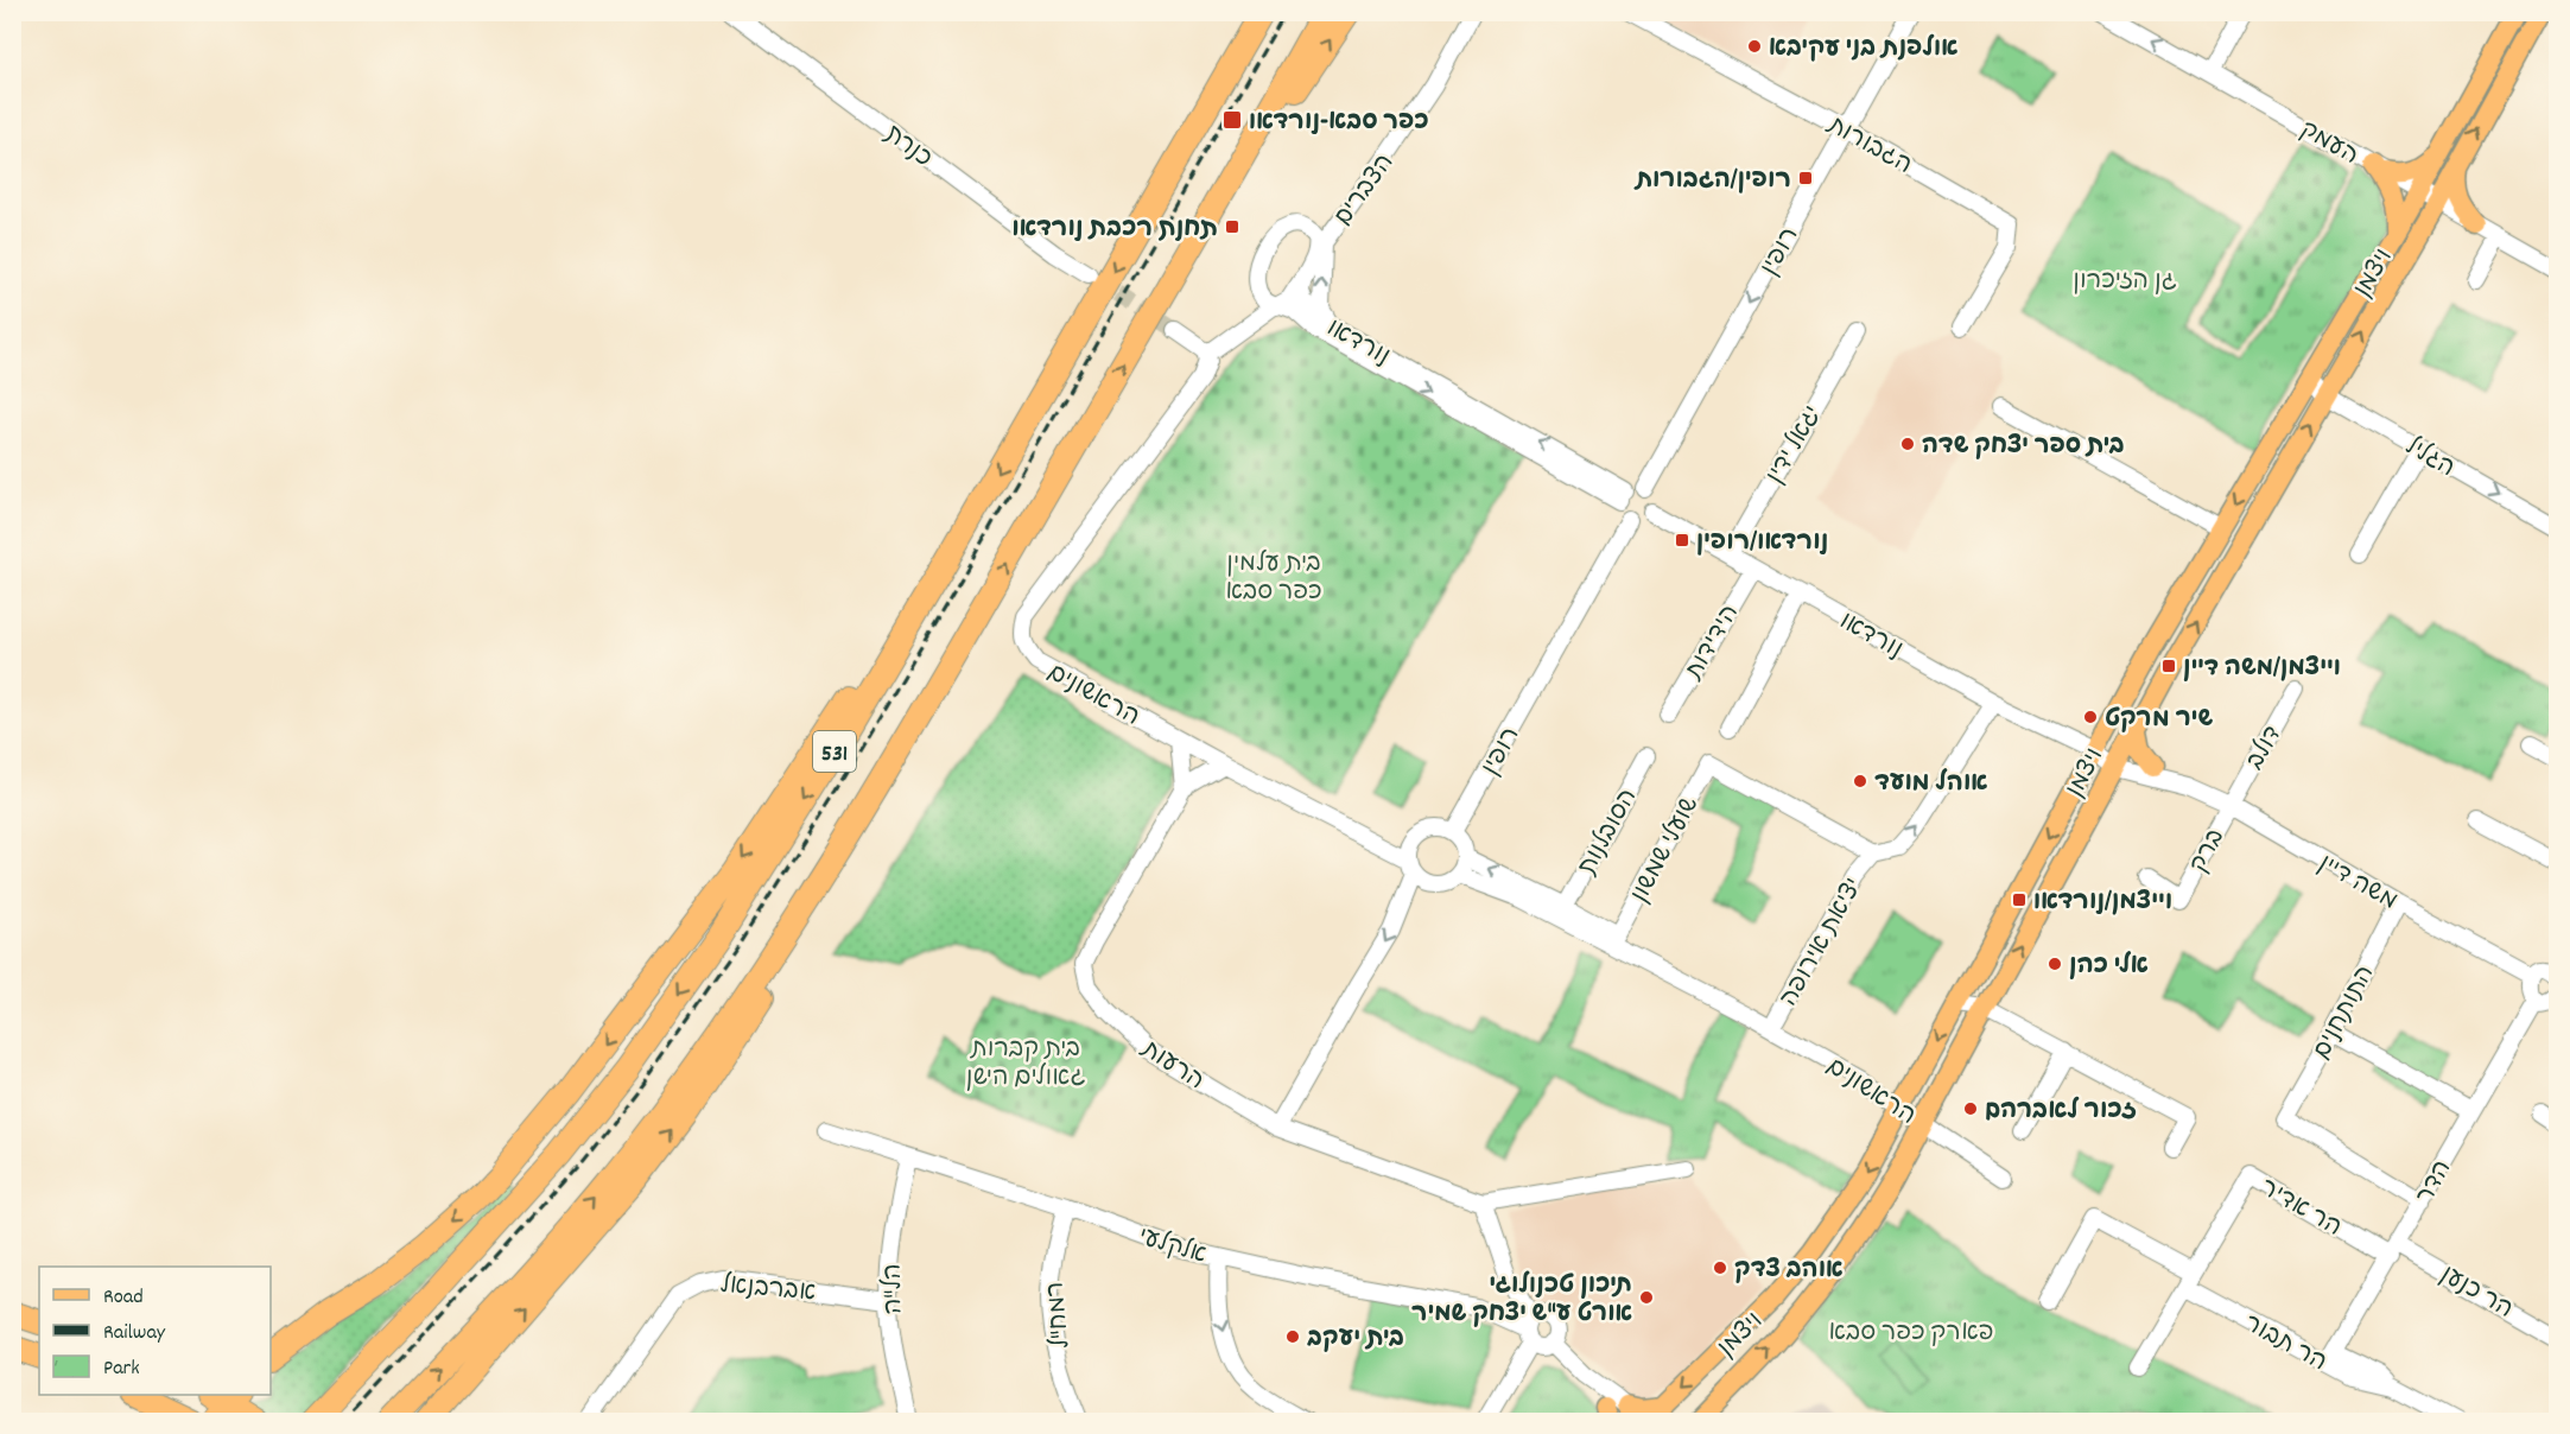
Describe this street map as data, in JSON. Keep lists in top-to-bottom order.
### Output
{
  "streets": {
    "highway": ["531"],
    "main road": ["ויצמן"],
    "street": [
      "העמק",
      "הגבורות",
      "כנרת",
      "הצברים",
      "רופין",
      "נורדאו",
      "יגאל ידין",
      "הגליל",
      "הידידות",
      "הראשונים",
      "דולב",
      "הסובלנות",
      "שועלי שמשון",
      "ברק",
      "משה דיין",
      "יציאת אירופה",
      "התותחנים",
      "הרעות",
      "הדר",
      "הר אדיר",
      "אלקלעי",
      "אברבנאל",
      "הל\"ה",
      "הר כנען",
      "רמח\"ל",
      "הר תבור"
    ]
  },
  "crossings": [
    ["העמק", "ויצמן"],
    ["הגבורות", "רופין"],
    ["הצברים", "נורדאו"],
    ["רופין", "נורדאו"],
    ["רופין", "הראשונים"],
    ["ויצמן", "נורדאו"],
    ["ויצמן", "הגליל"],
    ["ויצמן", "הראשונים"],
    ["ויצמן", "משה דיין"],
    ["נורדאו", "יגאל ידין"],
    ["נורדאו", "הידידות"],
    ["נורדאו", "משה דיין"],
    ["נורדאו", "יציאת אירופה"],
    ["הראשונים", "הסובלנות"],
    ["הראשונים", "שועלי שמשון"],
    ["הראשונים", "יציאת אירופה"],
    ["הראשונים", "הרעות"],
    ["דולב", "ברק"],
    ["דולב", "משה דיין"],
    ["שועלי שמשון", "יציאת אירופה"],
    ["ברק", "משה דיין"],
    ["משה דיין", "התותחנים"],
    ["התותחנים", "הדר"],
    ["הדר", "הר אדיר"],
    ["הדר", "הר כנען"],
    ["הדר", "הר תבור"],
    ["הר אדיר", "הר כנען"],
    ["הר אדיר", "הר תבור"],
    ["אלקלעי", "הל\"ה"],
    ["אלקלעי", "רמח\"ל"],
    ["אברבנאל", "הל\"ה"]
  ],
  "one_way": ["רופין", "הגליל", "יציאת אירופה"],
  "parks": [
    "גן הזיכרון",
    "בית עלמין כפר סבא",
    "בית קברות גאולים הישן",
    "פארק כפר סבא"
  ],
  "places": {
    "other": [
      "אולפנת בני עקיבא",
      "בית ספר יצחק שדה",
      "שיר מרקט",
      "אוהל מועד",
      "אלי כהן",
      "זכור לאברהם",
      "אוהב צדק",
      "תיכון טכנולוגי אורט ע\"ש יצחק שמיר",
      "בית יעקב"
    ],
    "transit": [
      "כפר סבא-נורדאו",
      "רופין/הגבורות",
      "תחנת רכבת נורדאו",
      "נורדאו/רופין",
      "וייצמן/משה דיין",
      "וייצמן/נורדאו"
    ]
  },
  "legend": ["Road", "Railway", "Park"]
}
